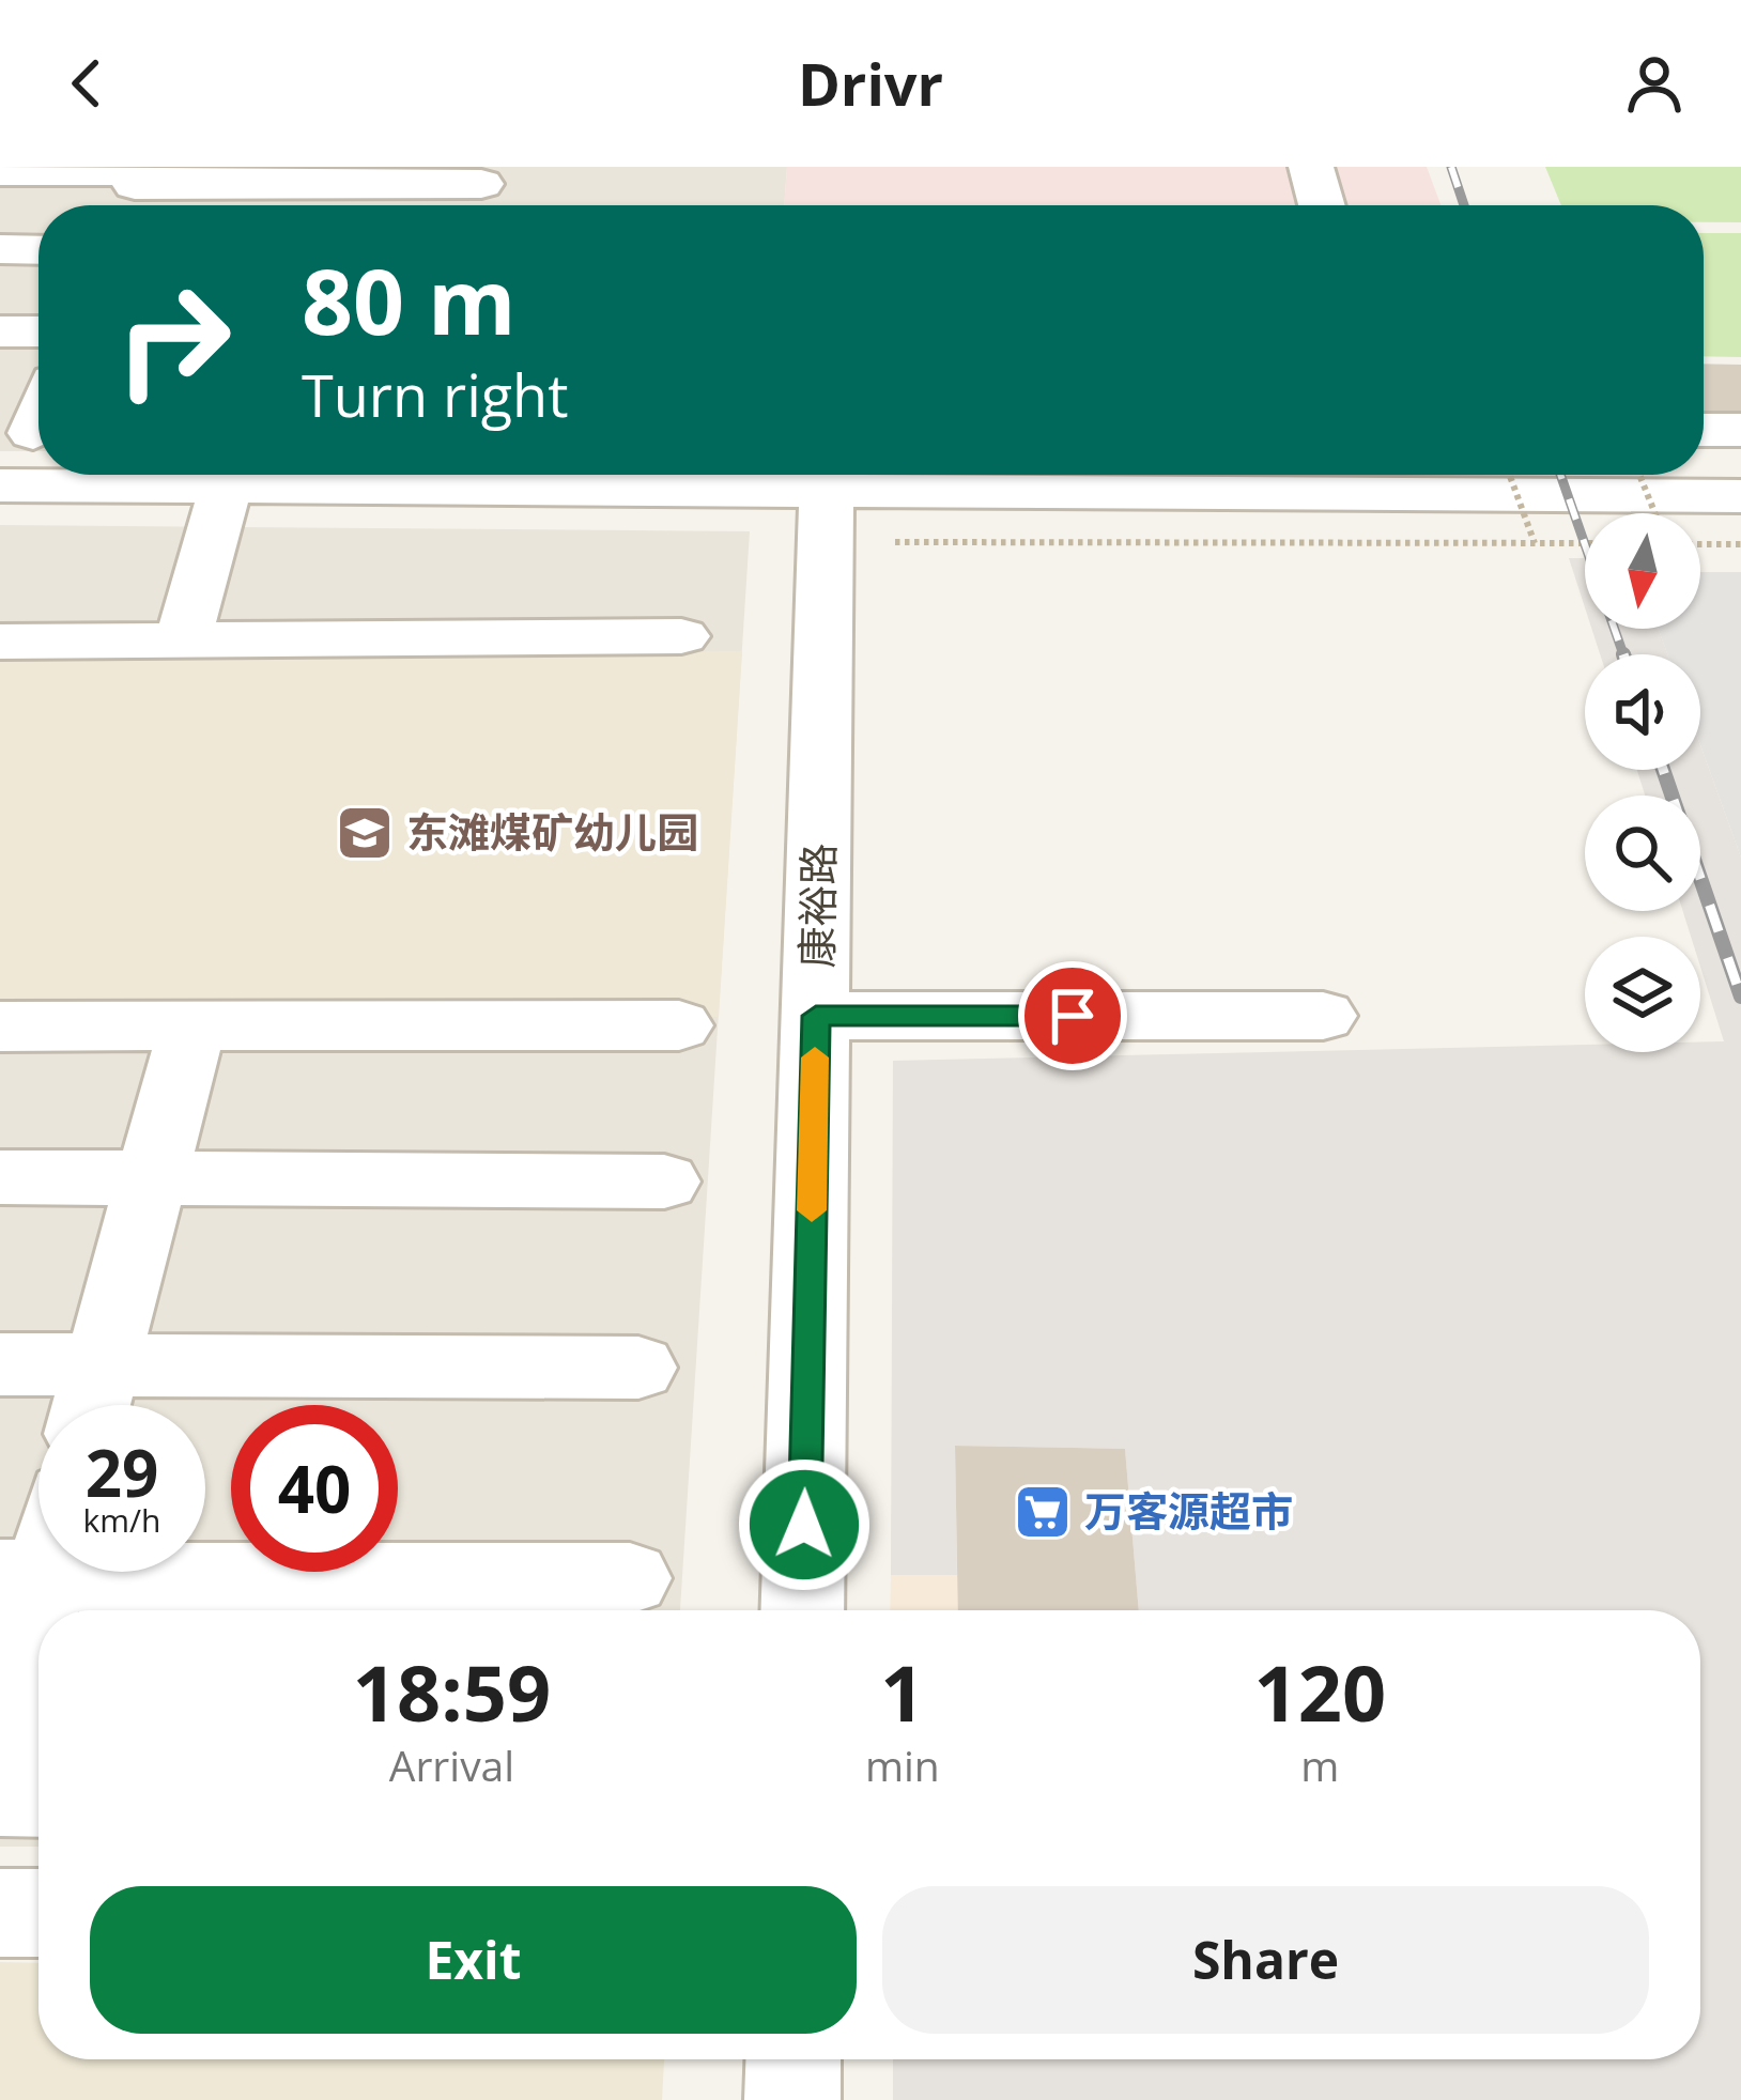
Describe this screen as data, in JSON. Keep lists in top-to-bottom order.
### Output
{
  "streets": {
    "street": ["康裕路"]
  },
  "places": {
    "school or university": ["东滩煤矿幼儿园"],
    "supermarket": ["万客源超市"]
  },
  "north": "bottom",
  "page": {
    "header": "Drivr",
    "turn": ["80 m", "Turn right"],
    "speed": "29 km/h",
    "limit": "40",
    "eta": [
      "18:59",
      "Arrival",
      "1",
      "min",
      "120",
      "m"
    ],
    "buttons": ["Exit", "Share"]
  }
}
